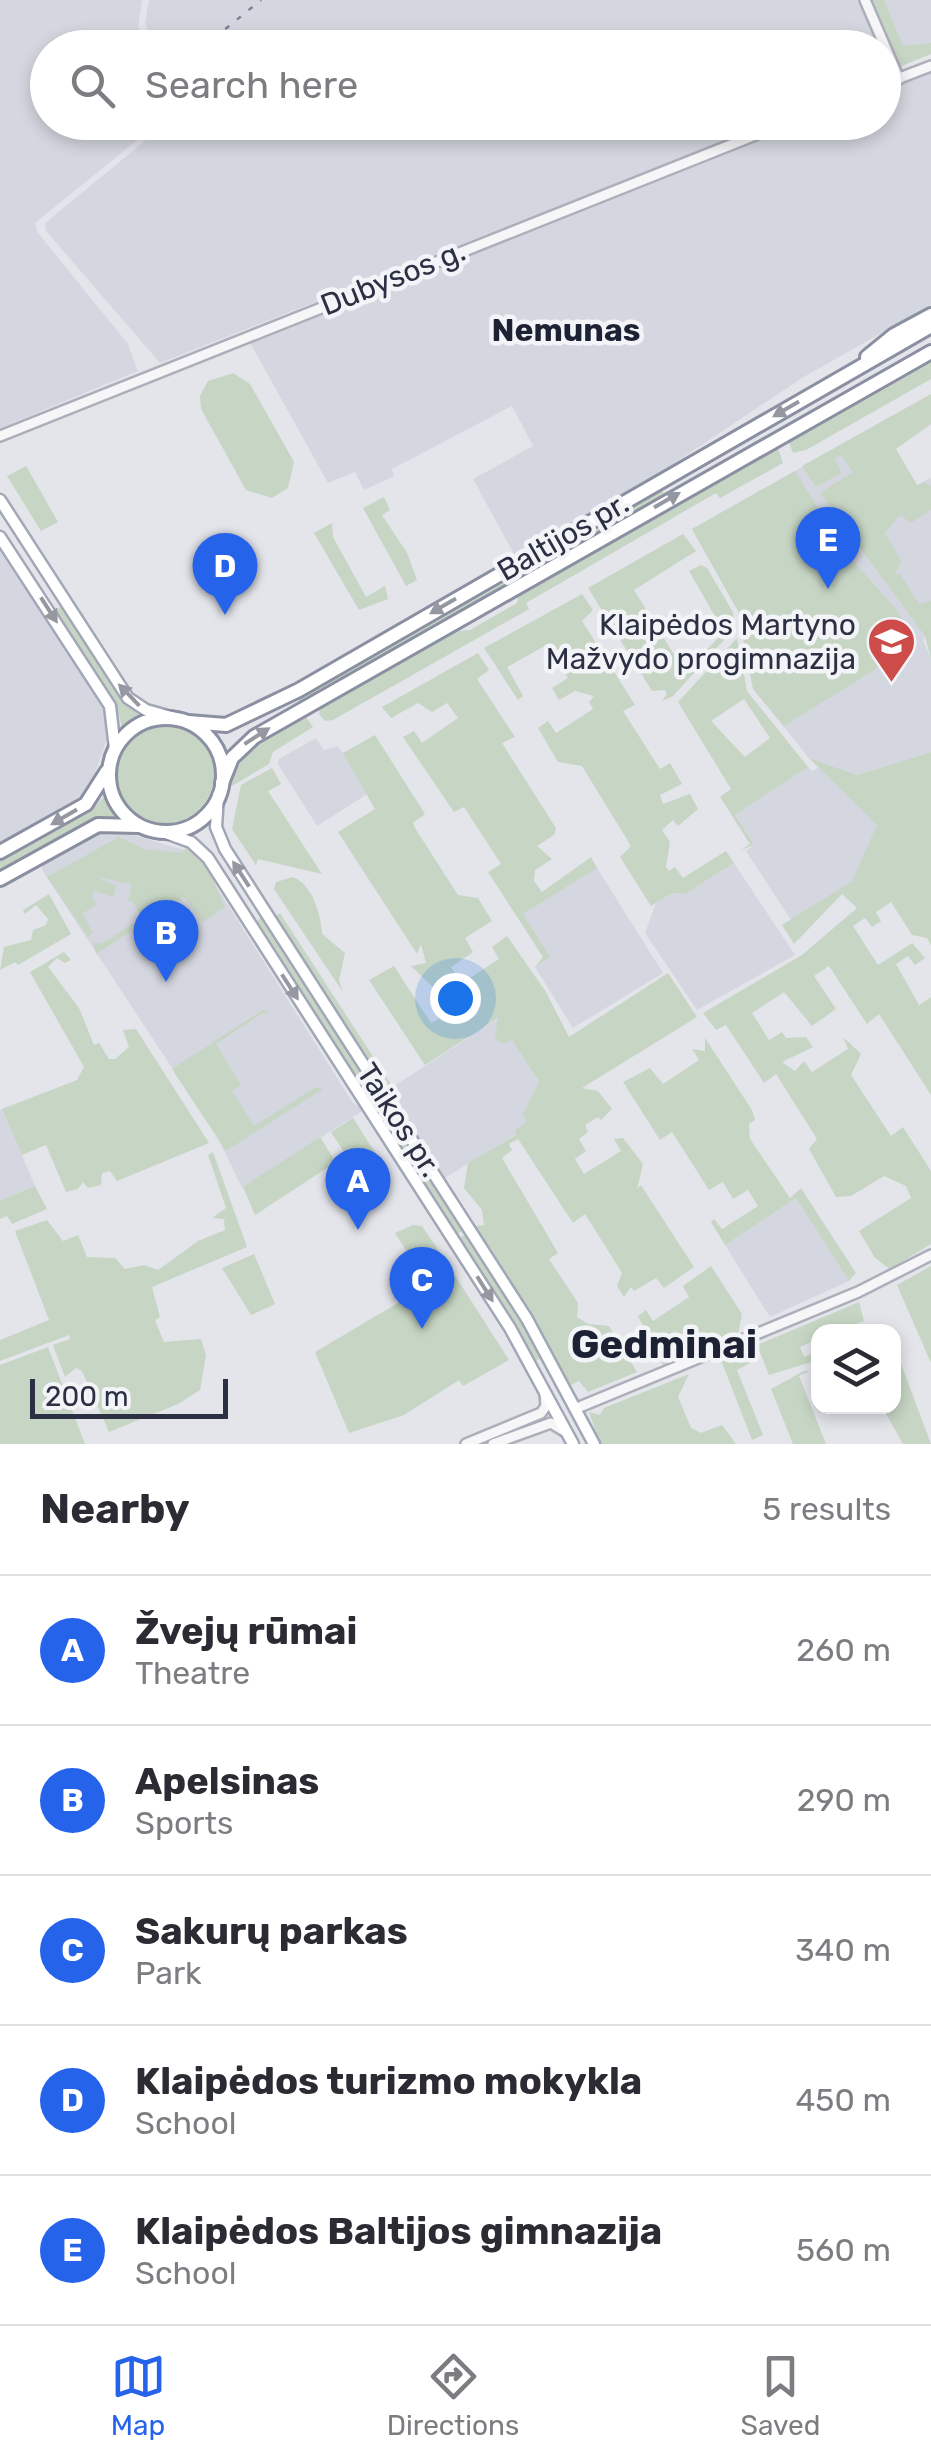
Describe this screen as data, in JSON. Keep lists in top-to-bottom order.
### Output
{
  "streets": {
    "highway": ["Baltijos pr."],
    "main road": ["Taikos pr."],
    "street": ["Dubysos g."]
  },
  "crossings": [
    ["Baltijos pr.", "Taikos pr."]
  ],
  "districts": ["Nemunas", "Gedminai"],
  "places": {
    "school or university": ["Klaipėdos Martyno Mažvydo progimnazija"]
  },
  "scale_bar": "200 m",
  "page": {
    "search": "Search here",
    "pins": [
      "E",
      "D",
      "B",
      "A",
      "C"
    ],
    "scale": "200 m",
    "heading": ["Nearby", "5 results"],
    "list": [
      {
        "mark": "A",
        "name": "Žvejų rūmai",
        "note": "Theatre",
        "value": "260 m"
      },
      {
        "mark": "B",
        "name": "Apelsinas",
        "note": "Sports",
        "value": "290 m"
      },
      {
        "mark": "C",
        "name": "Sakurų parkas",
        "note": "Park",
        "value": "340 m"
      },
      {
        "mark": "D",
        "name": "Klaipėdos turizmo mokykla",
        "note": "School",
        "value": "450 m"
      },
      {
        "mark": "E",
        "name": "Klaipėdos Baltijos gimnazija",
        "note": "School",
        "value": "560 m"
      }
    ],
    "nav": ["Map", "Directions", "Saved"]
  }
}
